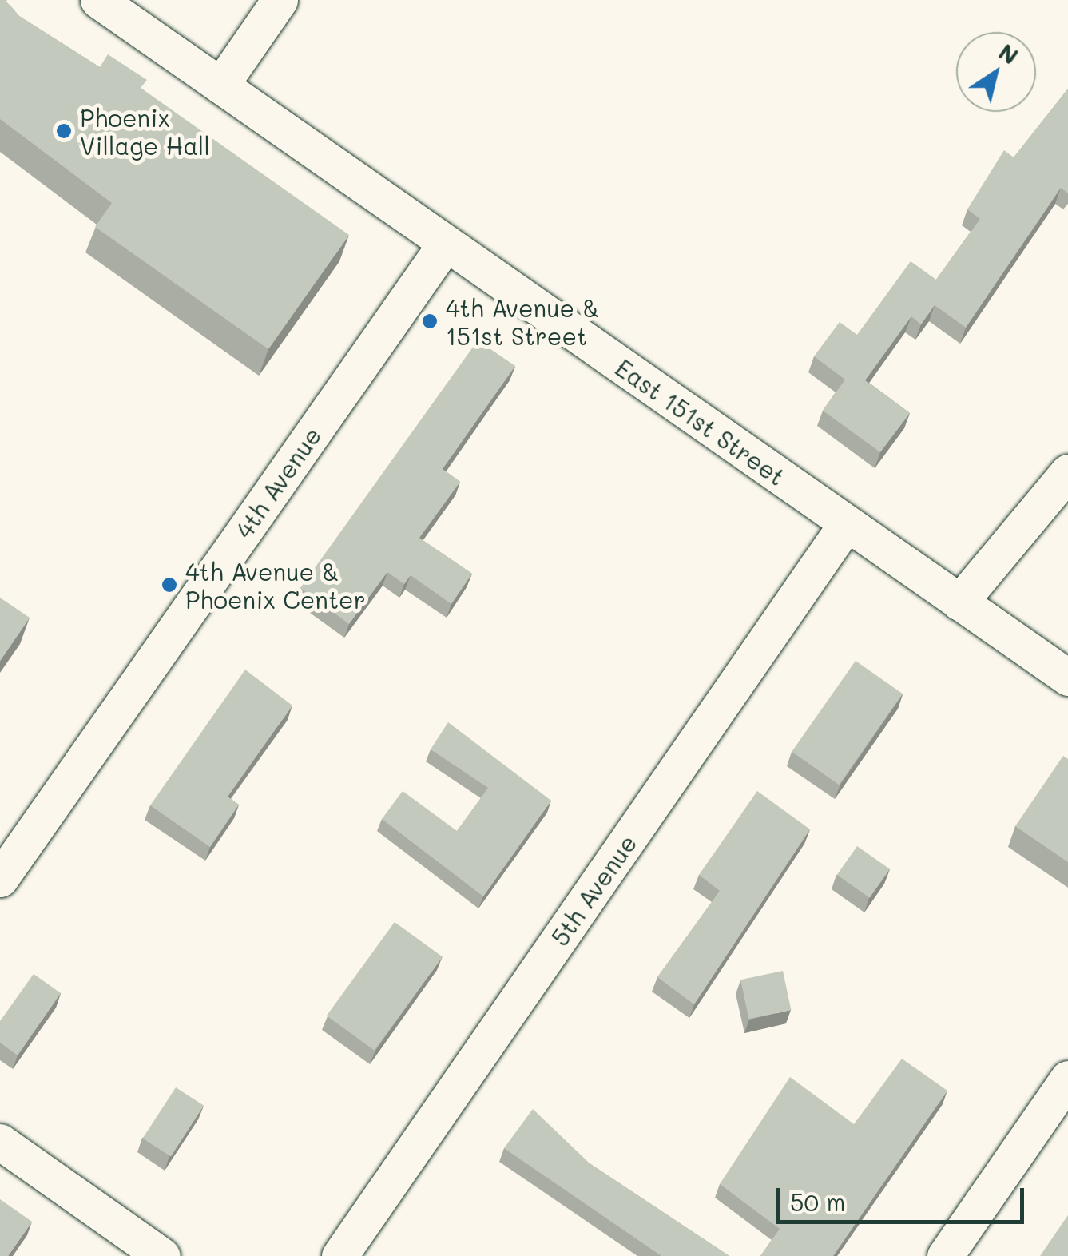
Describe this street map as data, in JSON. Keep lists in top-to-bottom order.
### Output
{
  "streets": {
    "street": ["East 151st Street", "4th Avenue", "5th Avenue"]
  },
  "crossings": [
    ["East 151st Street", "4th Avenue"],
    ["East 151st Street", "5th Avenue"]
  ],
  "places": ["Phoenix Village Hall", "4th Avenue & 151st Street", "4th Avenue & Phoenix Center"],
  "scale_bar": "50 m",
  "north": "top right"
}
